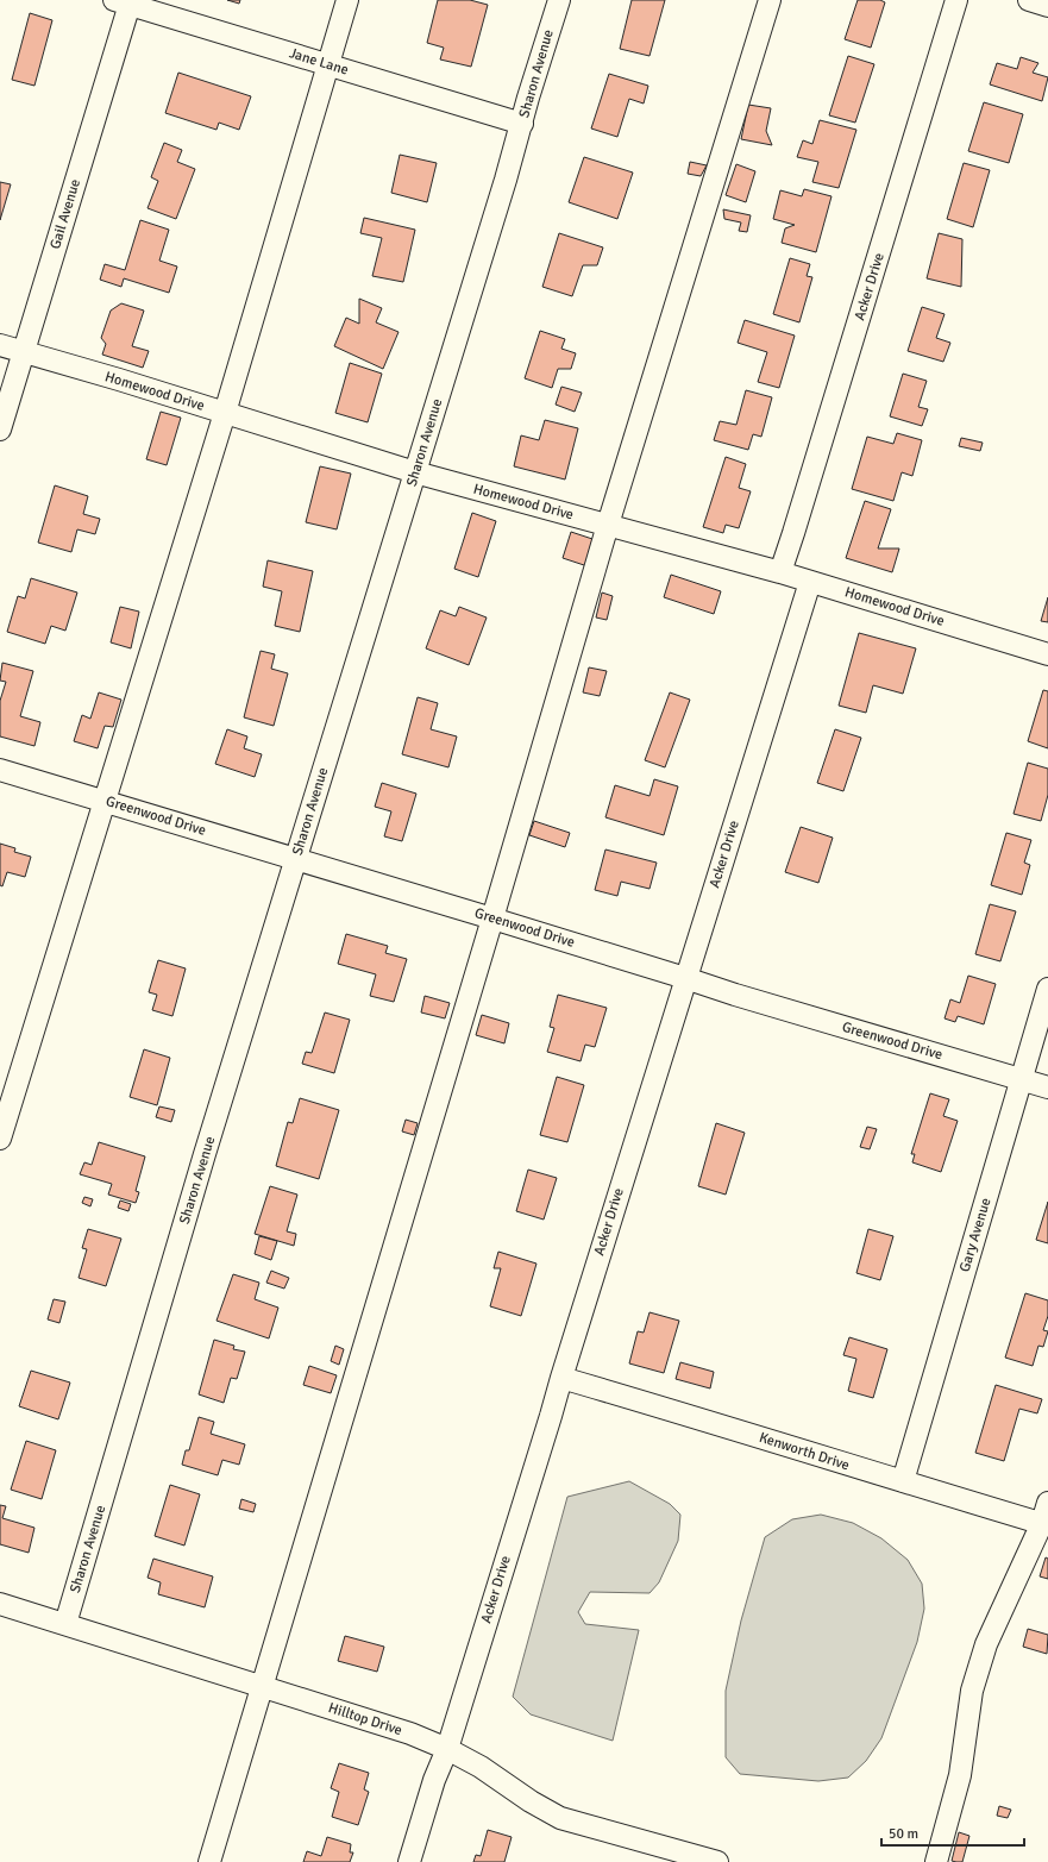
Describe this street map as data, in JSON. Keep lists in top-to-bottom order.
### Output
{
  "streets": {
    "street": [
      "Jane Lane",
      "Sharon Avenue",
      "Gail Avenue",
      "Acker Drive",
      "Homewood Drive",
      "Greenwood Drive",
      "Gary Avenue",
      "Kenworth Drive",
      "Hilltop Drive"
    ]
  },
  "crossings": [
    ["Jane Lane", "Sharon Avenue"],
    ["Jane Lane", "Gail Avenue"],
    ["Sharon Avenue", "Homewood Drive"],
    ["Sharon Avenue", "Greenwood Drive"],
    ["Sharon Avenue", "Hilltop Drive"],
    ["Gail Avenue", "Homewood Drive"],
    ["Acker Drive", "Homewood Drive"],
    ["Acker Drive", "Greenwood Drive"],
    ["Acker Drive", "Kenworth Drive"],
    ["Acker Drive", "Hilltop Drive"],
    ["Greenwood Drive", "Gary Avenue"],
    ["Gary Avenue", "Kenworth Drive"]
  ],
  "scale_bar": "50 m"
}
